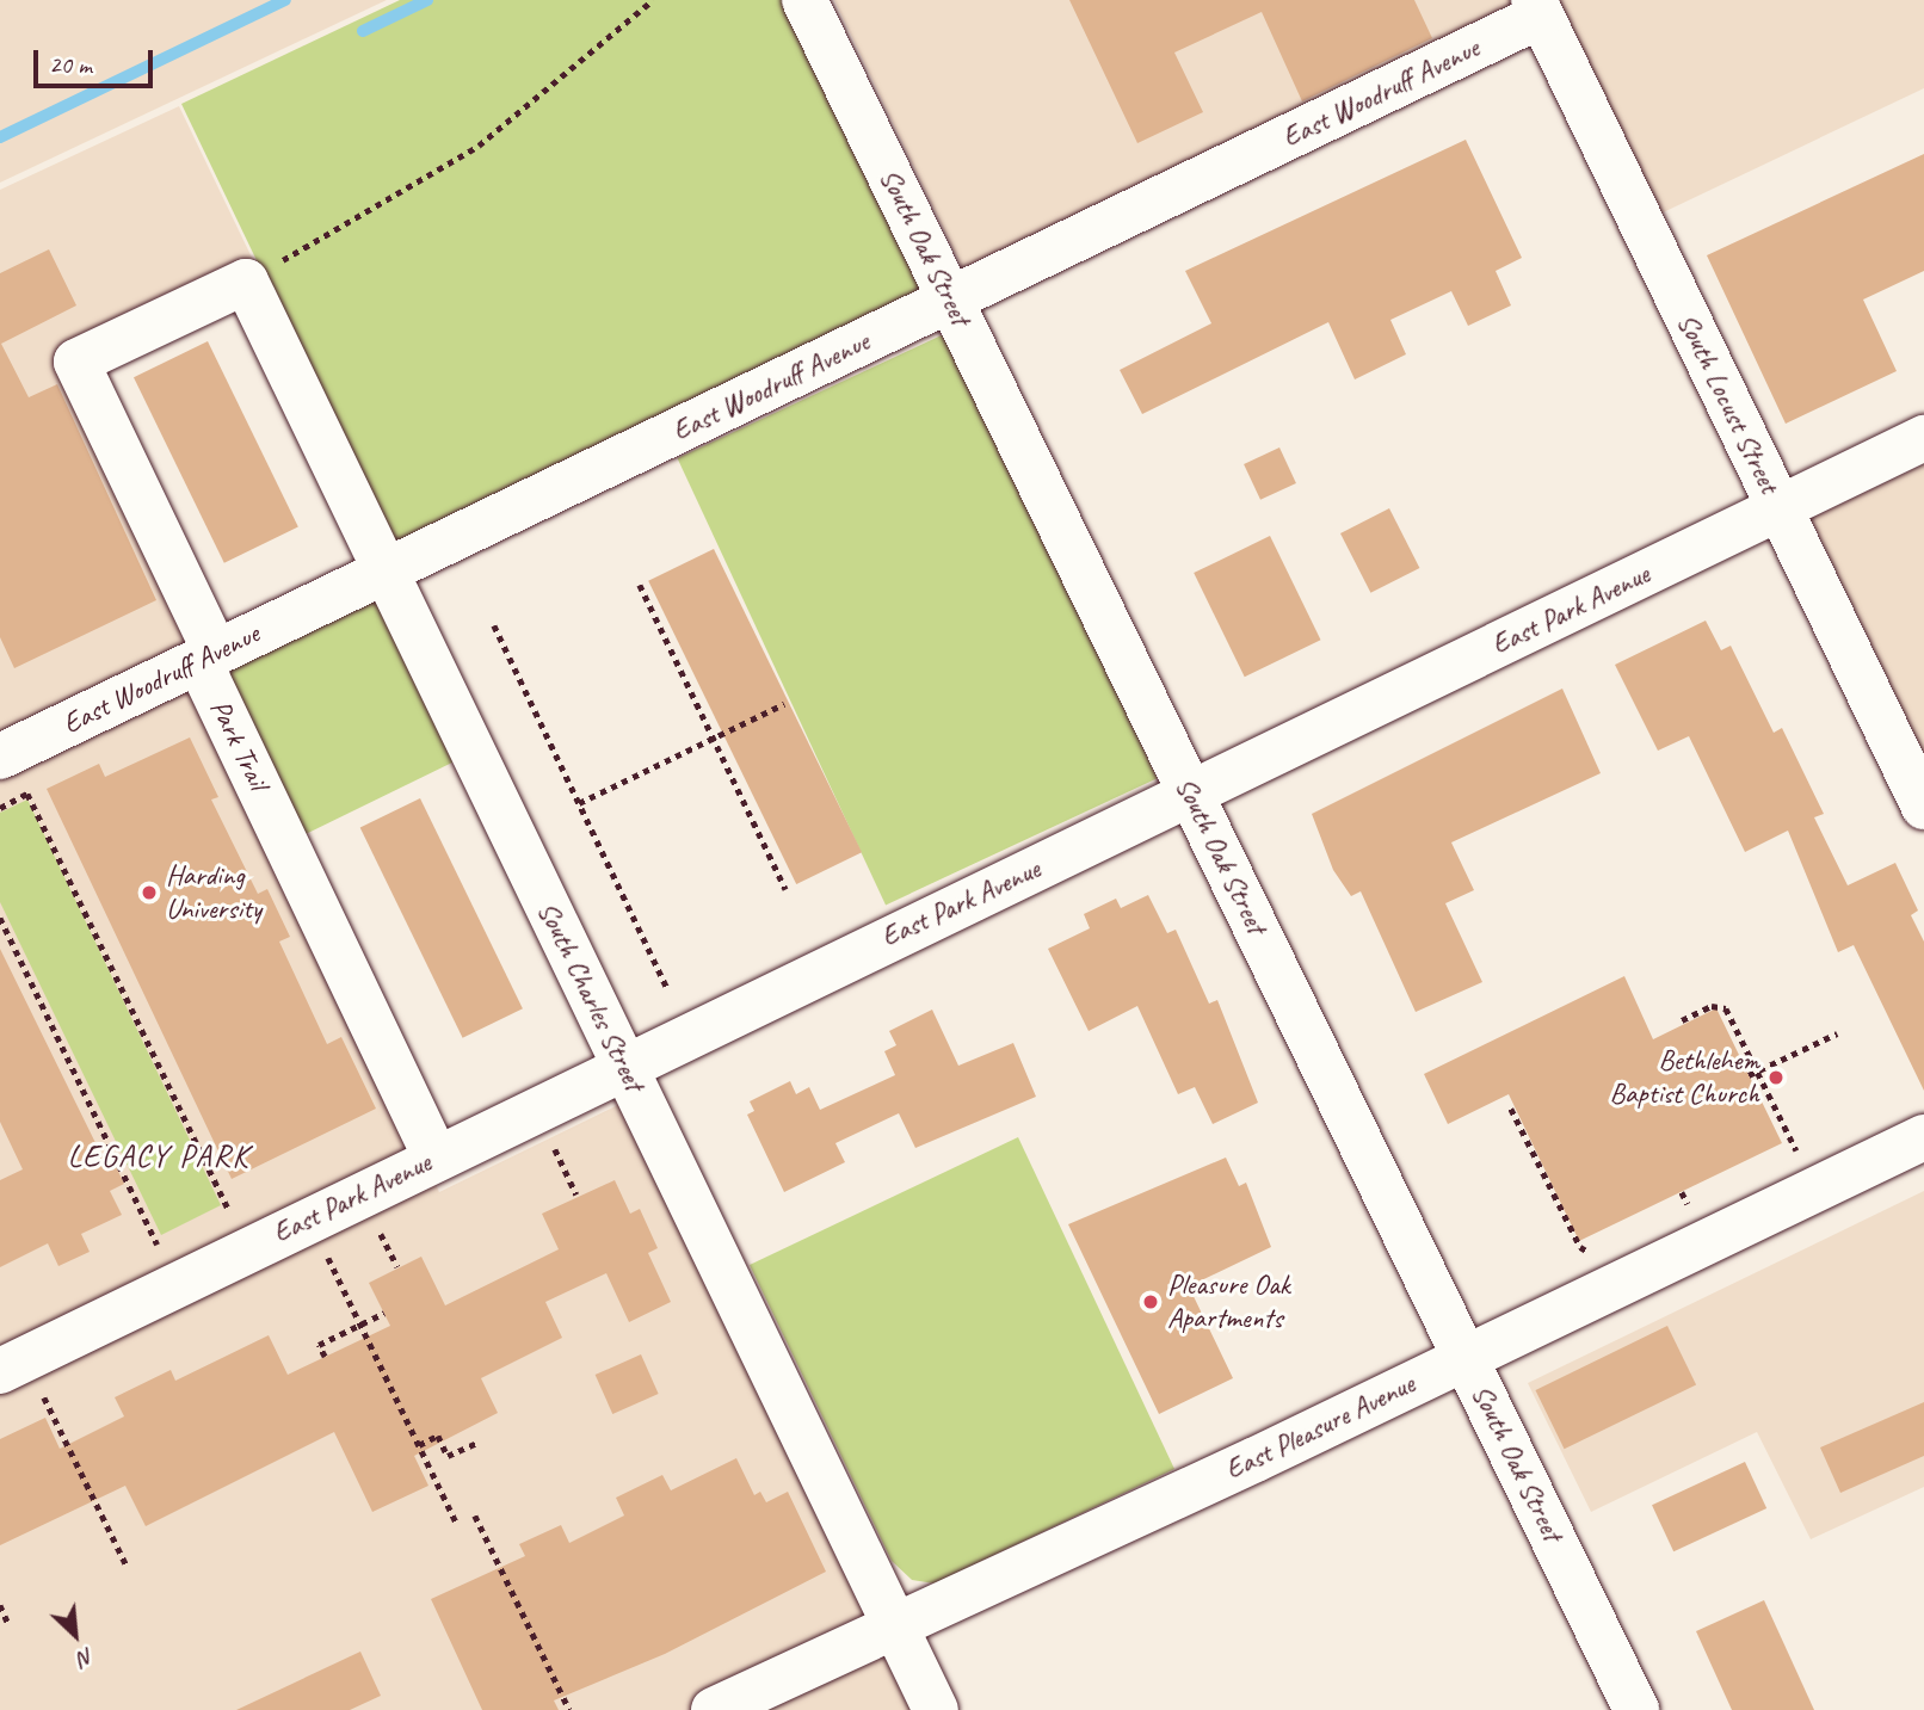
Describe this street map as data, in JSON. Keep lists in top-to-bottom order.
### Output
{
  "streets": {
    "street": [
      "East Woodruff Avenue",
      "South Oak Street",
      "South Locust Street",
      "East Park Avenue",
      "Park Trail",
      "South Charles Street",
      "East Pleasure Avenue"
    ]
  },
  "crossings": [
    ["East Woodruff Avenue", "South Oak Street"],
    ["East Woodruff Avenue", "South Locust Street"],
    ["East Woodruff Avenue", "Park Trail"],
    ["East Woodruff Avenue", "South Charles Street"],
    ["South Oak Street", "East Park Avenue"],
    ["South Oak Street", "East Pleasure Avenue"],
    ["South Locust Street", "East Park Avenue"],
    ["East Park Avenue", "Park Trail"],
    ["East Park Avenue", "South Charles Street"],
    ["Park Trail", "South Charles Street"],
    ["South Charles Street", "East Pleasure Avenue"]
  ],
  "districts": ["LEGACY PARK"],
  "places": ["Harding University", "Bethlehem Baptist Church", "Pleasure Oak Apartments"],
  "scale_bar": "20 m",
  "north": "bottom right"
}
